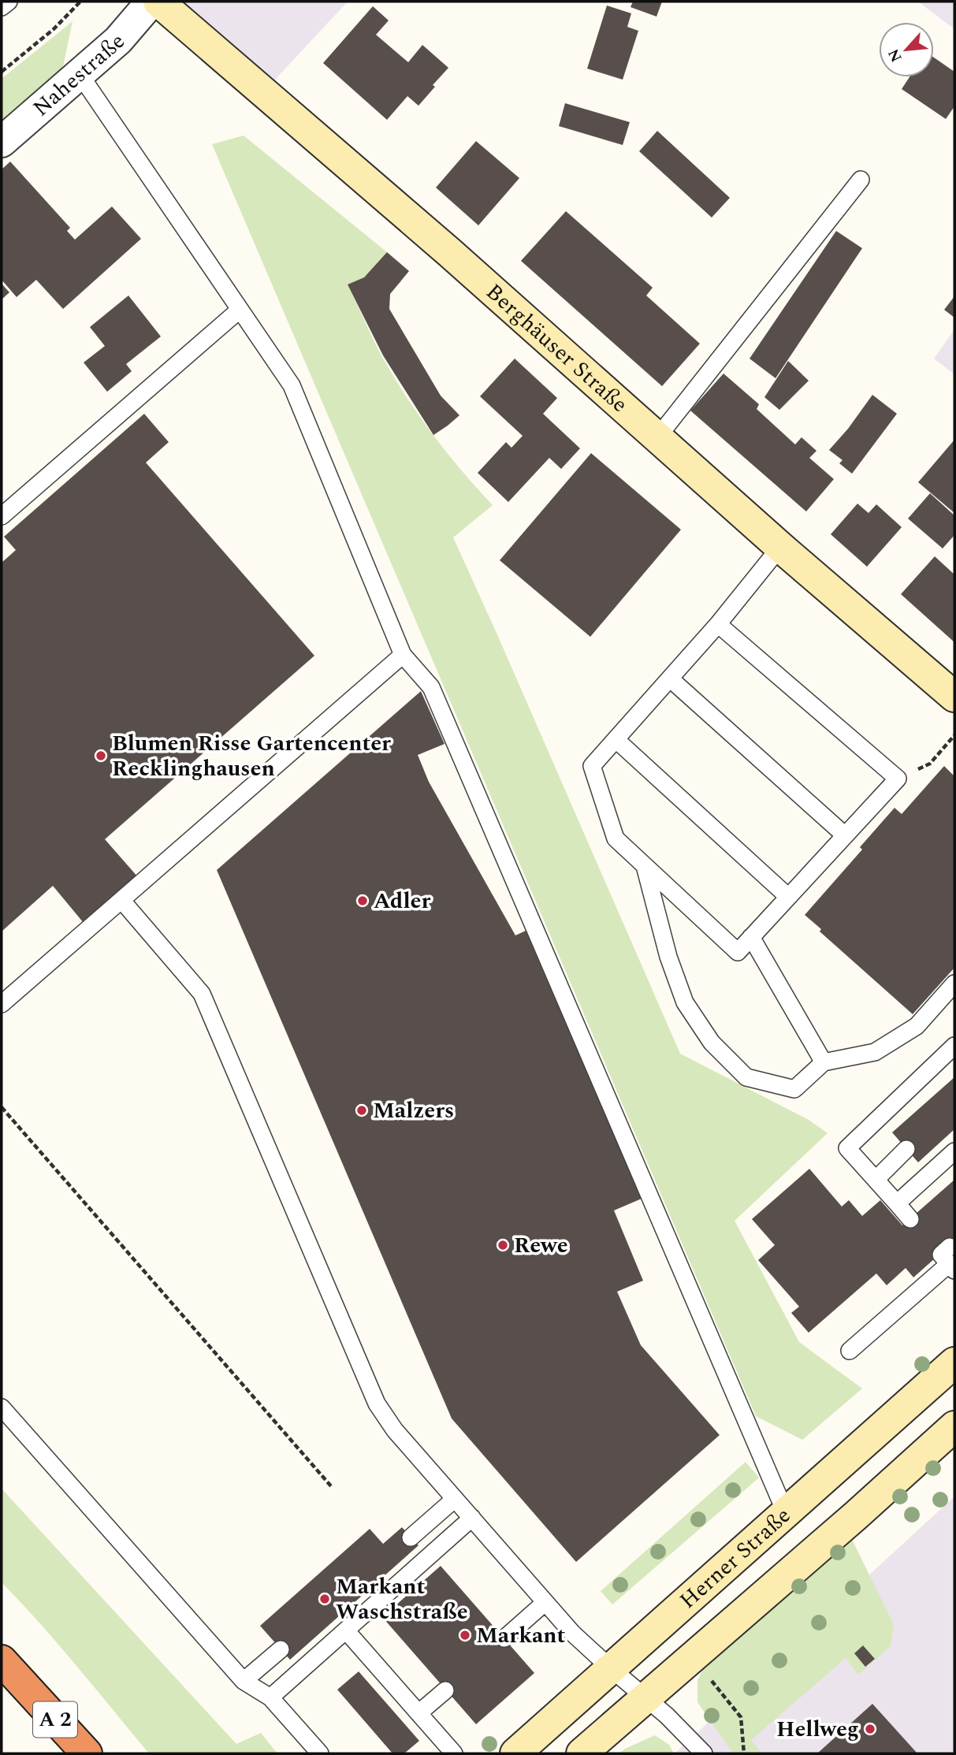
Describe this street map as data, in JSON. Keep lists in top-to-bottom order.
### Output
{
  "streets": {
    "highway": ["A 2"],
    "main road": ["Berghäuser Straße", "Herner Straße"],
    "street": ["Nahestraße"]
  },
  "places": [
    "Blumen Risse Gartencenter Recklinghausen",
    "Adler",
    "Malzers",
    "Rewe",
    "Markant Waschstraße",
    "Markant",
    "Hellweg"
  ],
  "north": "bottom left"
}
